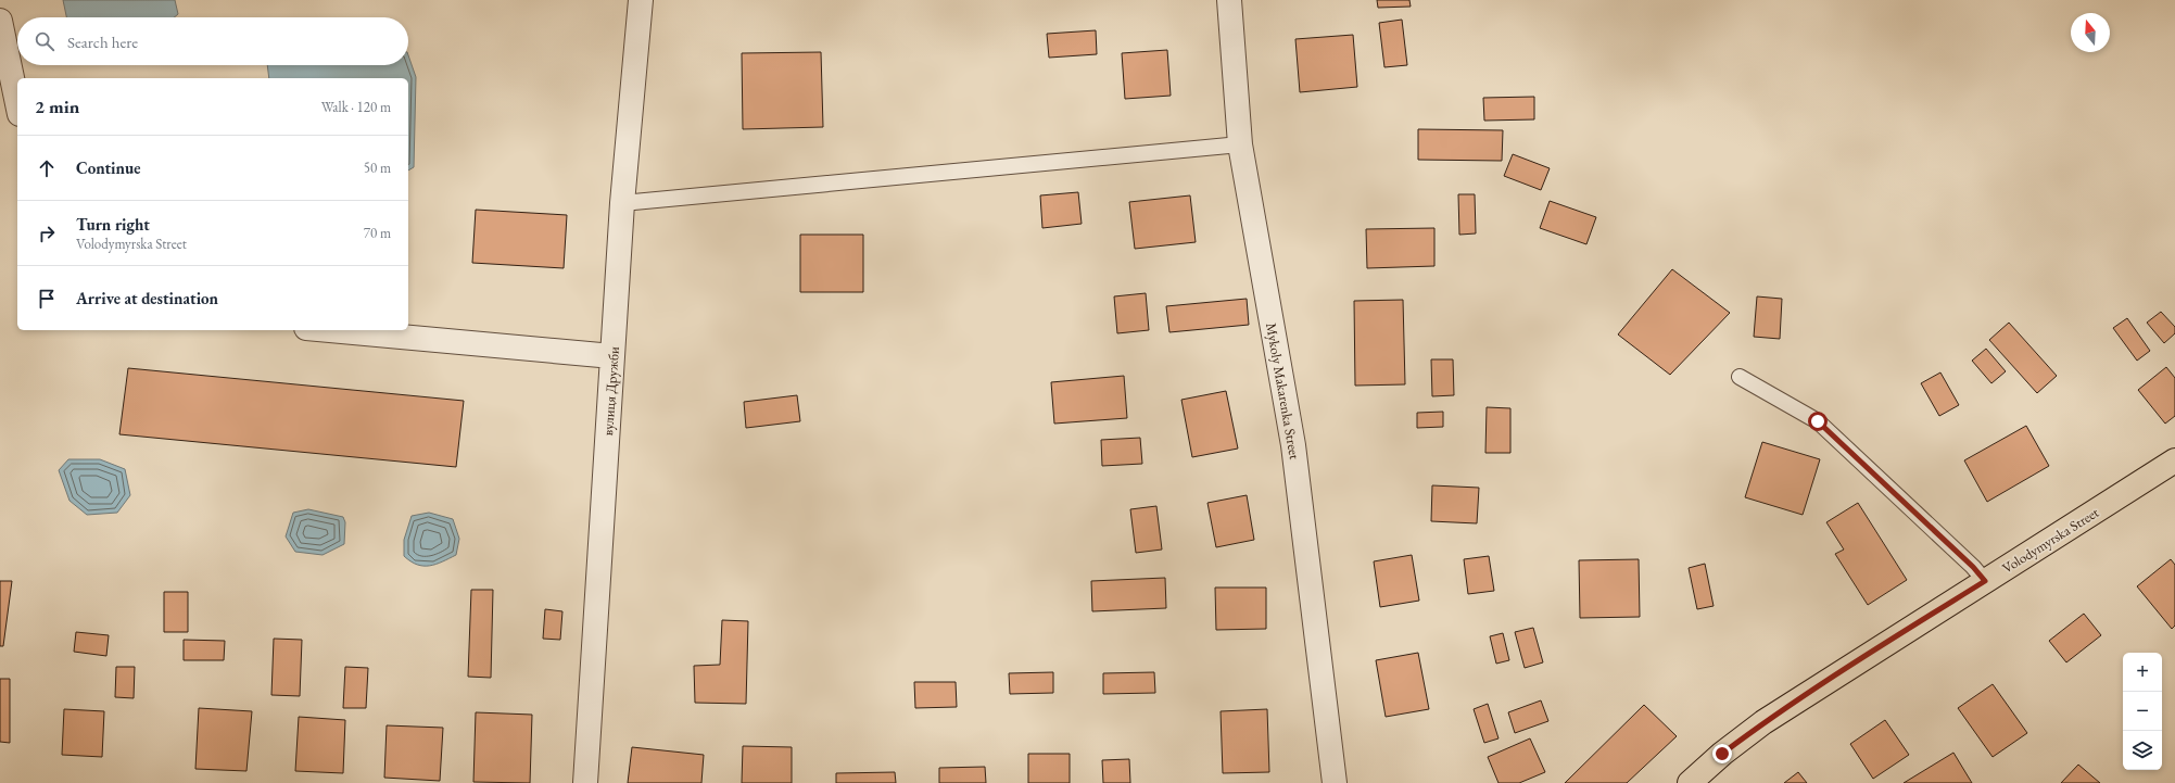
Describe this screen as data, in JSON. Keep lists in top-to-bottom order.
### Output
{
  "streets": {
    "main road": ["Volodymyrska Street"],
    "street": ["вулиця Дружби", "Mykoly Makarenka Street"]
  },
  "north": "top",
  "page": {
    "search": "Search here",
    "heading": ["2 min", "Walk · 120 m"],
    "list": [
      ["Continue", "50 m"],
      ["Turn right", "Volodymyrska Street", "70 m"],
      "Arrive at destination"
    ],
    "map_buttons": ["+", "−"]
  }
}
